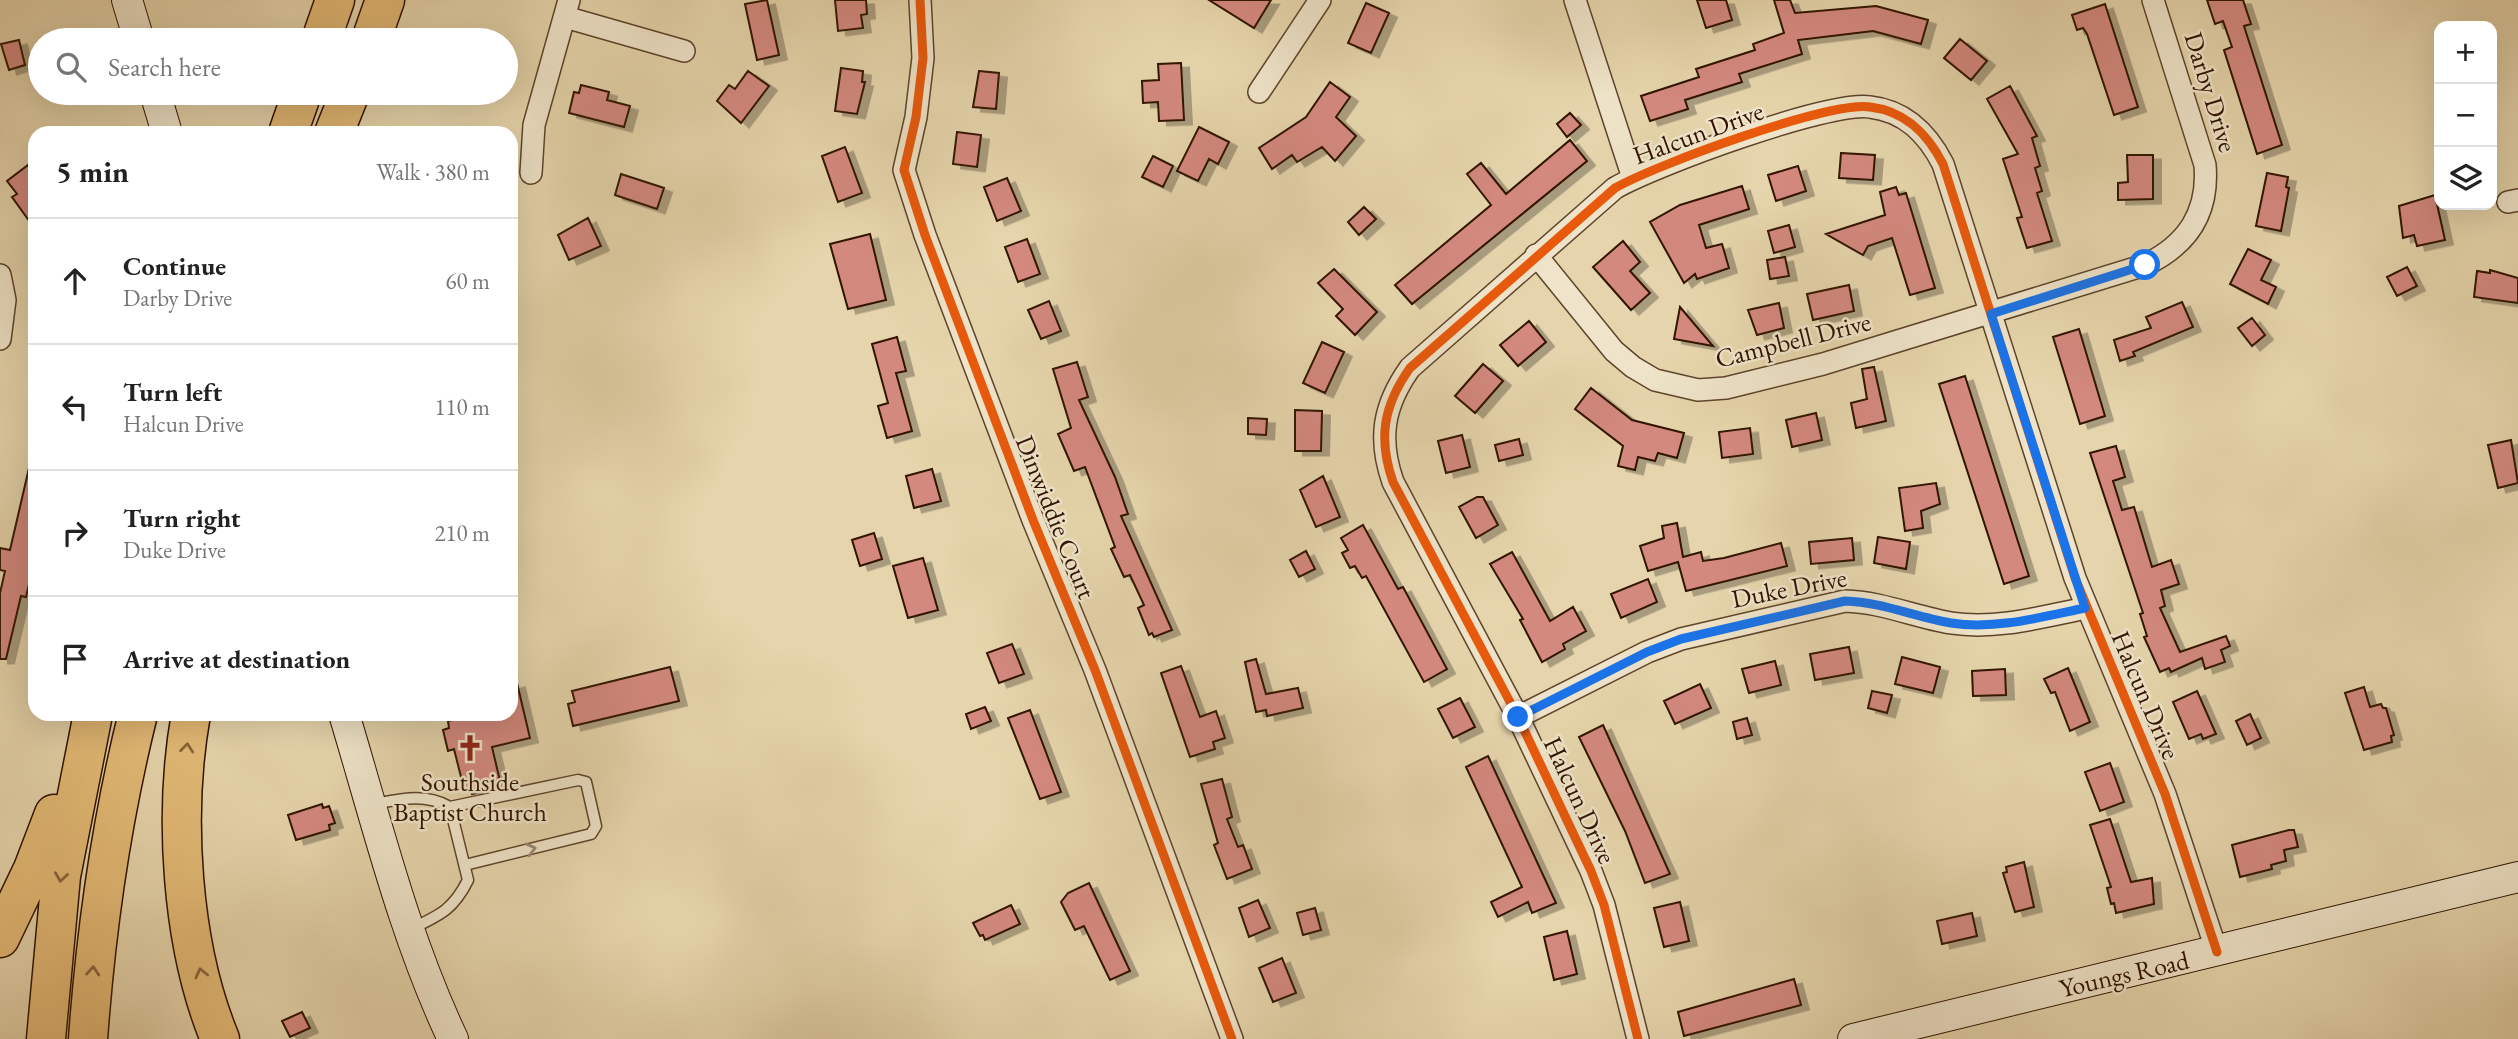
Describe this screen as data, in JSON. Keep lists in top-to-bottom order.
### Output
{
  "streets": {
    "street": [
      "Darby Drive",
      "Halcun Drive",
      "Campbell Drive",
      "Dinwiddie Court",
      "Duke Drive",
      "Youngs Road"
    ]
  },
  "crossings": [
    ["Darby Drive", "Halcun Drive"],
    ["Darby Drive", "Campbell Drive"],
    ["Halcun Drive", "Campbell Drive"],
    ["Halcun Drive", "Duke Drive"],
    ["Halcun Drive", "Youngs Road"]
  ],
  "places": {
    "church": ["Southside Baptist Church"]
  },
  "page": {
    "map_buttons": ["+", "−"],
    "search": "Search here",
    "heading": ["5 min", "Walk · 380 m"],
    "list": [
      ["Continue", "Darby Drive", "60 m"],
      ["Turn left", "Halcun Drive", "110 m"],
      ["Turn right", "Duke Drive", "210 m"],
      "Arrive at destination"
    ]
  }
}
